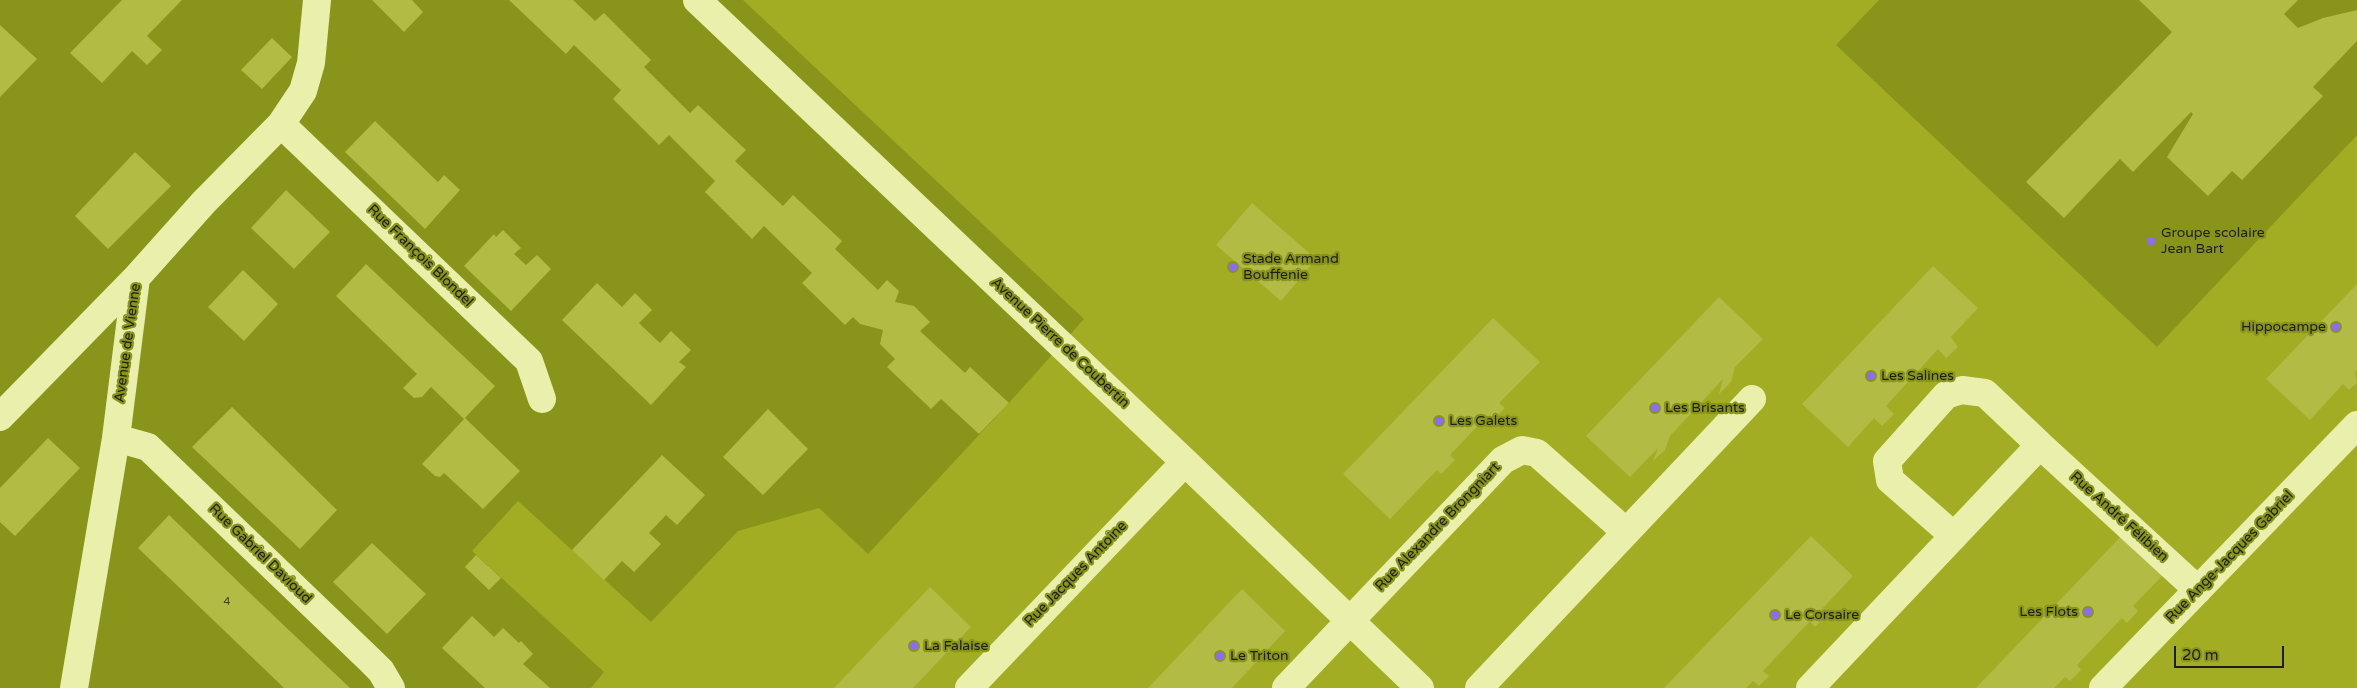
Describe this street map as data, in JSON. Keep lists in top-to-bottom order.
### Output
{
  "streets": {
    "street": [
      "Rue François Blondel",
      "Avenue de Vienne",
      "Avenue Pierre de Coubertin",
      "Rue André Félibien",
      "Rue Alexandre Brongniart",
      "Rue Gabriel Davioud",
      "Rue Ange-Jacques Gabriel",
      "Rue Jacques Antoine"
    ]
  },
  "crossings": [
    ["Rue François Blondel", "Avenue de Vienne"],
    ["Avenue de Vienne", "Rue Gabriel Davioud"],
    ["Avenue Pierre de Coubertin", "Rue Alexandre Brongniart"],
    ["Avenue Pierre de Coubertin", "Rue Jacques Antoine"],
    ["Rue André Félibien", "Rue Ange-Jacques Gabriel"]
  ],
  "places": [
    "Groupe scolaire Jean Bart",
    "Stade Armand Bouffenie",
    "Hippocampe",
    "Les Salines",
    "Les Brisants",
    "Les Galets",
    "Les Flots",
    "Le Corsaire",
    "La Falaise",
    "Le Triton"
  ],
  "house_numbers": ["4"],
  "scale_bar": "20 m"
}
